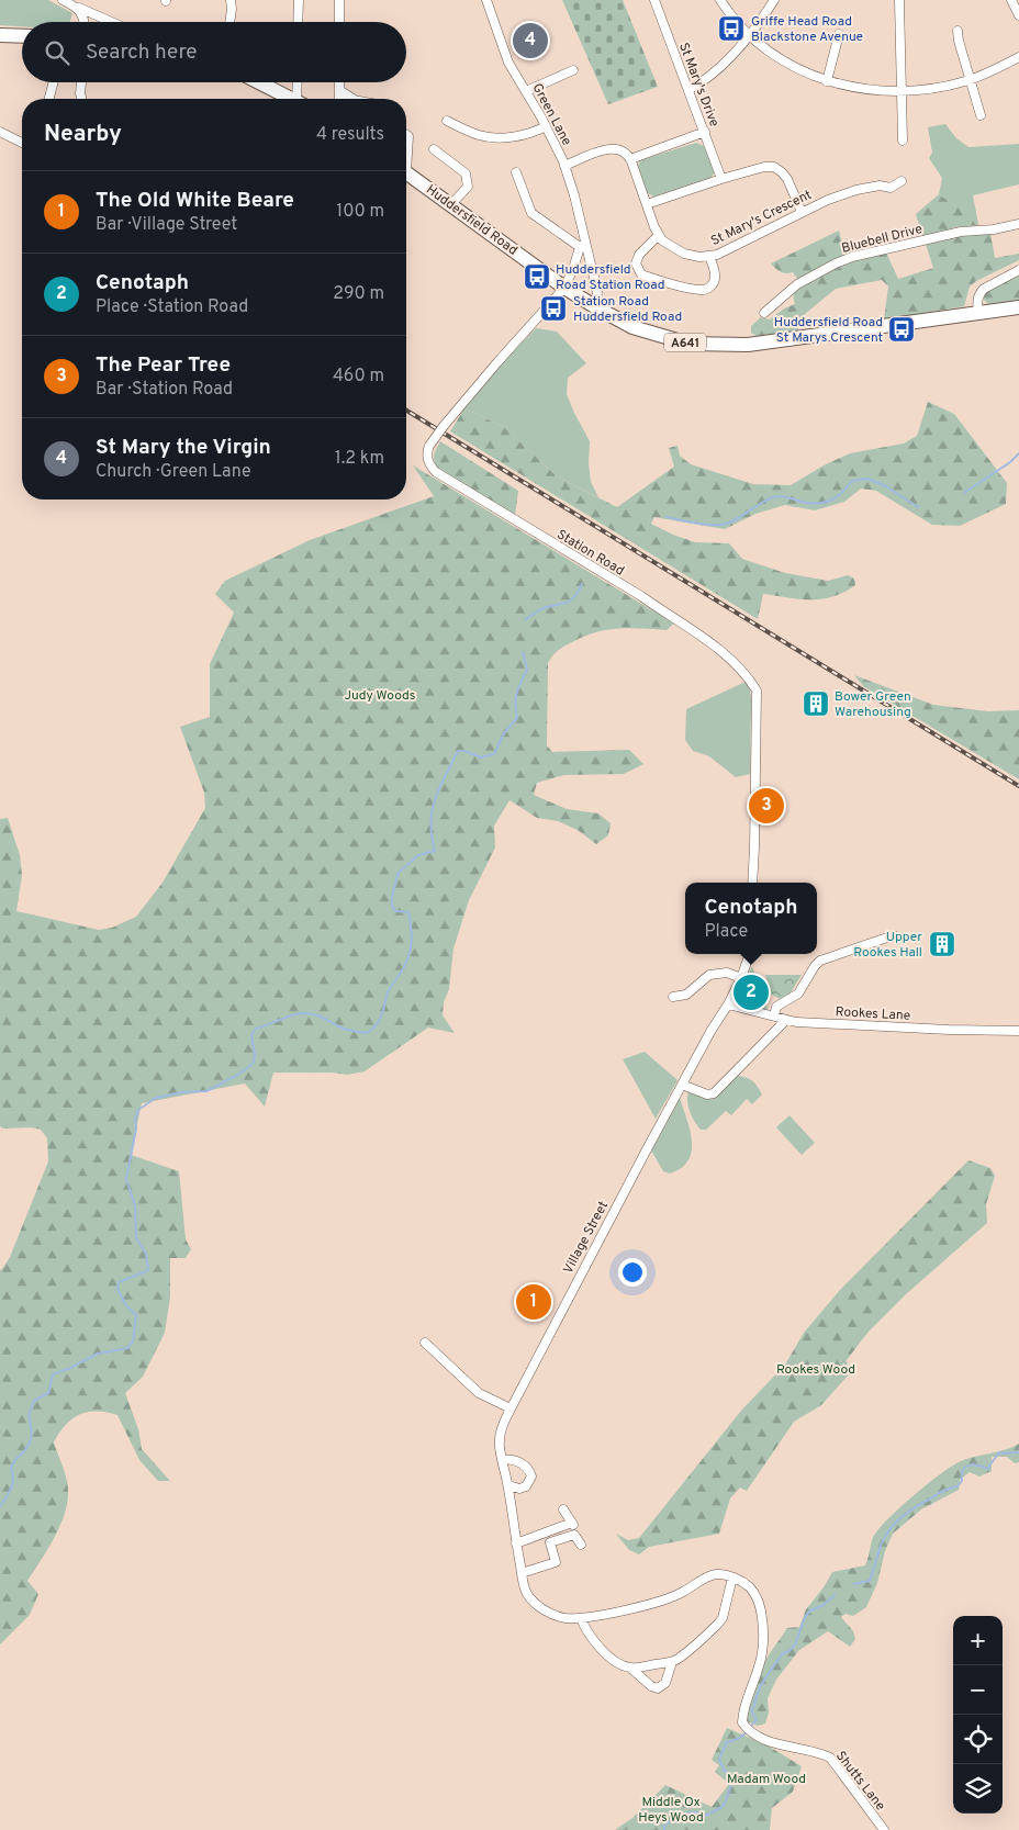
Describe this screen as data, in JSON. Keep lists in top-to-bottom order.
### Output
{
  "streets": {
    "main road": ["Huddersfield Road", "A641"],
    "street": [
      "St Mary's Drive",
      "Green Lane",
      "St Mary's Crescent",
      "Bluebell Drive",
      "Station Road",
      "Rookes Lane",
      "Village Street",
      "Shutts Lane"
    ]
  },
  "crossings": [
    ["Green Lane", "Huddersfield Road"],
    ["Huddersfield Road", "Station Road"],
    ["Rookes Lane", "Village Street"],
    ["Village Street", "Shutts Lane"]
  ],
  "parks": [
    "Judy Woods",
    "Rookes Wood",
    "Madam Wood",
    "Middle Ox Heys Wood"
  ],
  "places": {
    "bus stop": [
      "Griffe Head Road Blackstone Avenue",
      "Huddersfield Road Station Road",
      "Station Road Huddersfield Road",
      "Huddersfield Road St Marys Crescent"
    ],
    "building": ["Bower Green Warehousing", "Upper Rookes Hall"]
  },
  "page": {
    "pins": [
      "4",
      "3",
      "2",
      "1"
    ],
    "search": "Search here",
    "heading": ["Nearby", "4 results"],
    "list": [
      {
        "mark": "1",
        "name": "The Old White Beare",
        "note": "Bar · Village Street",
        "value": "100 m"
      },
      {
        "mark": "2",
        "name": "Cenotaph",
        "note": "Place · Station Road",
        "value": "290 m"
      },
      {
        "mark": "3",
        "name": "The Pear Tree",
        "note": "Bar · Station Road",
        "value": "460 m"
      },
      {
        "mark": "4",
        "name": "St Mary the Virgin",
        "note": "Church · Green Lane",
        "value": "1.2 km"
      }
    ],
    "popup": ["Cenotaph", "Place"],
    "map_buttons": ["+", "−"]
  }
}
